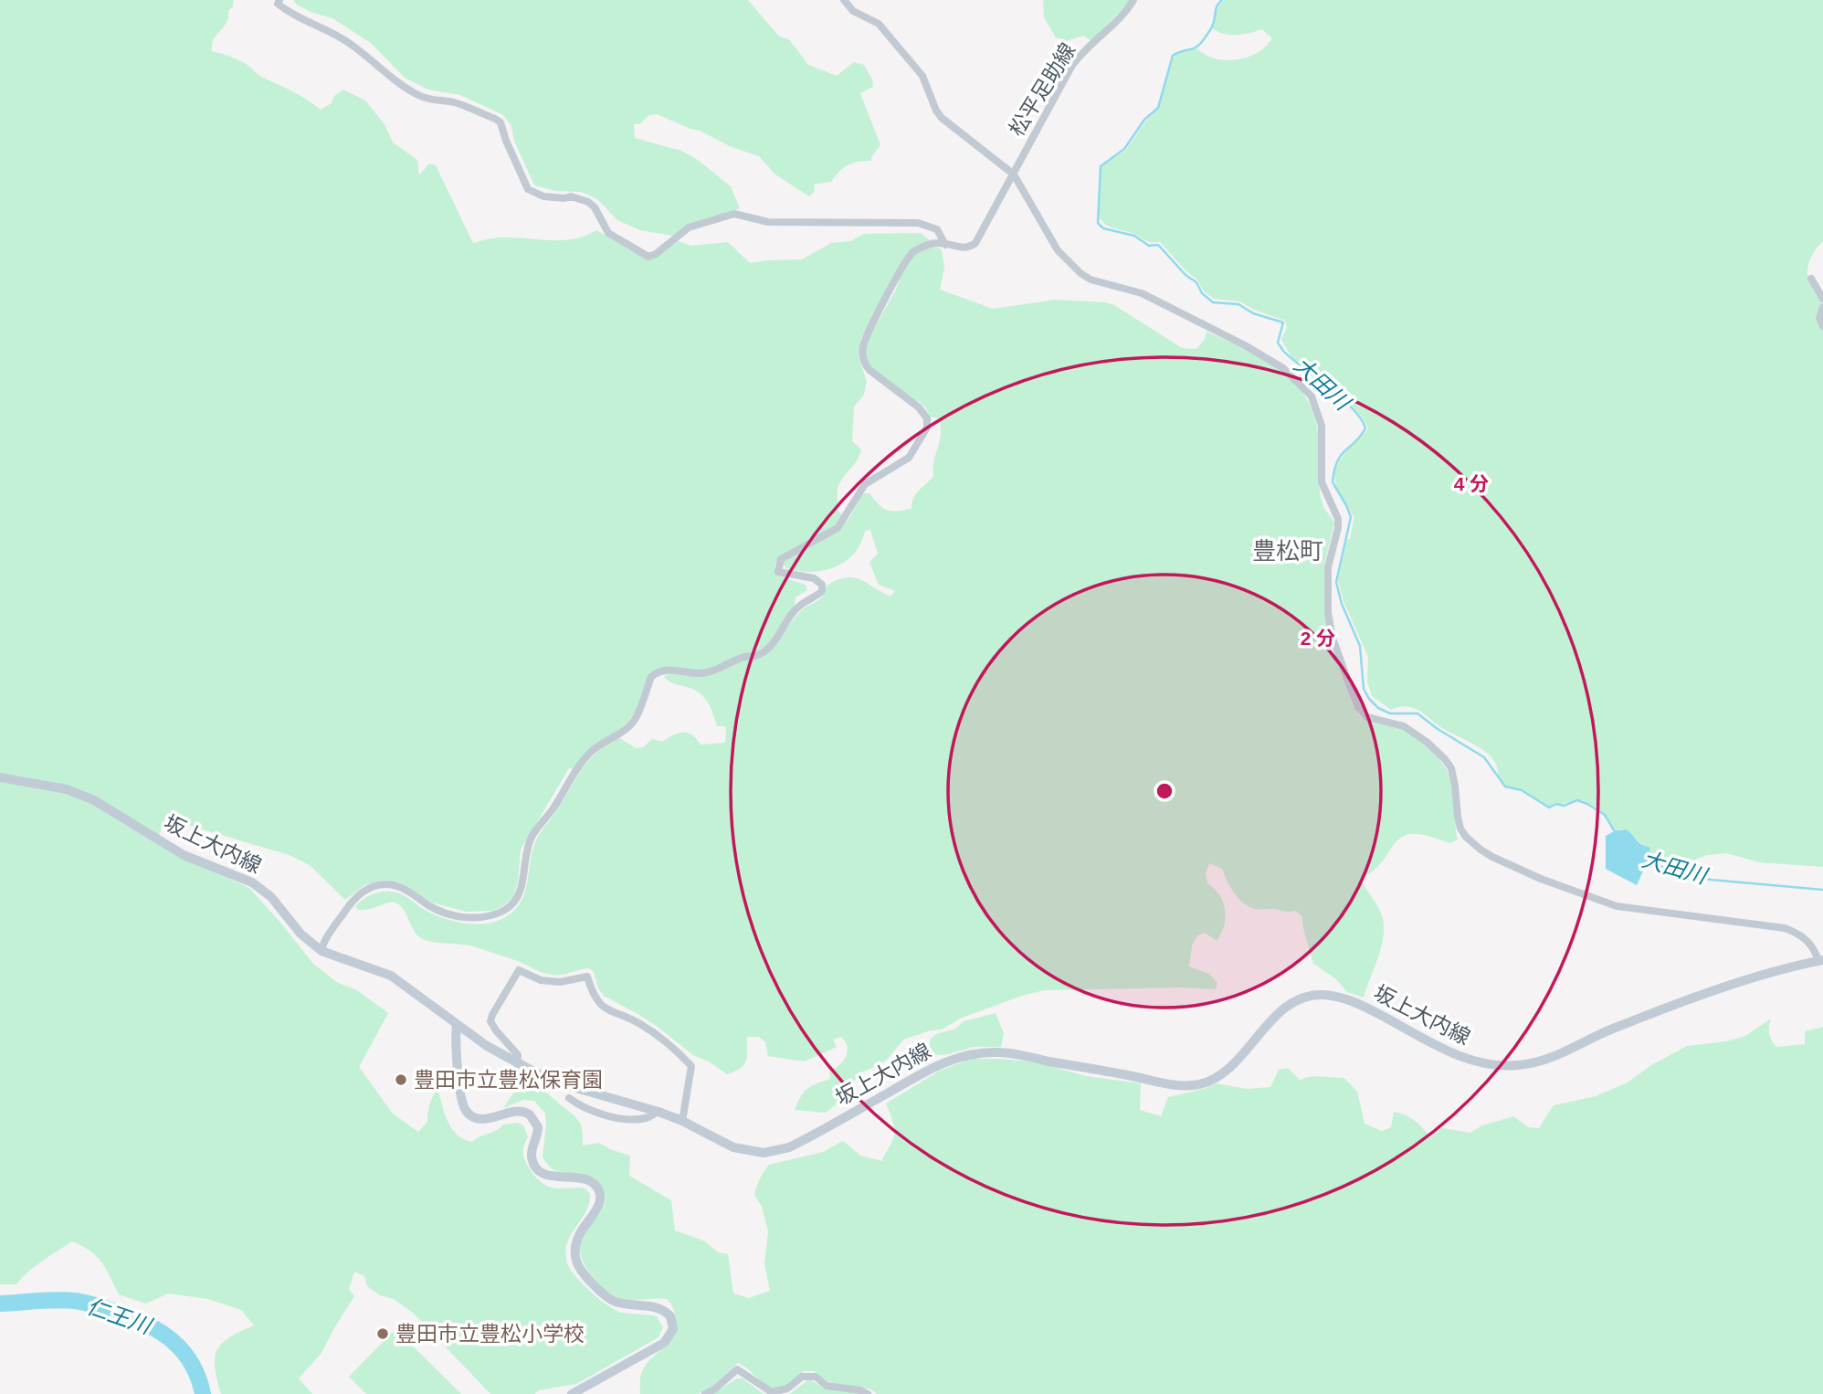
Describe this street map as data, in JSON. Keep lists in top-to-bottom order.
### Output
{
  "streets": {
    "main road": ["坂上大内線"],
    "street": ["松平足助線"]
  },
  "districts": ["豊松町"],
  "water": ["大田川", "仁王川"],
  "places": ["豊田市立豊松保育園", "豊田市立豊松小学校"],
  "rings": ["4 分", "2 分"]
}
